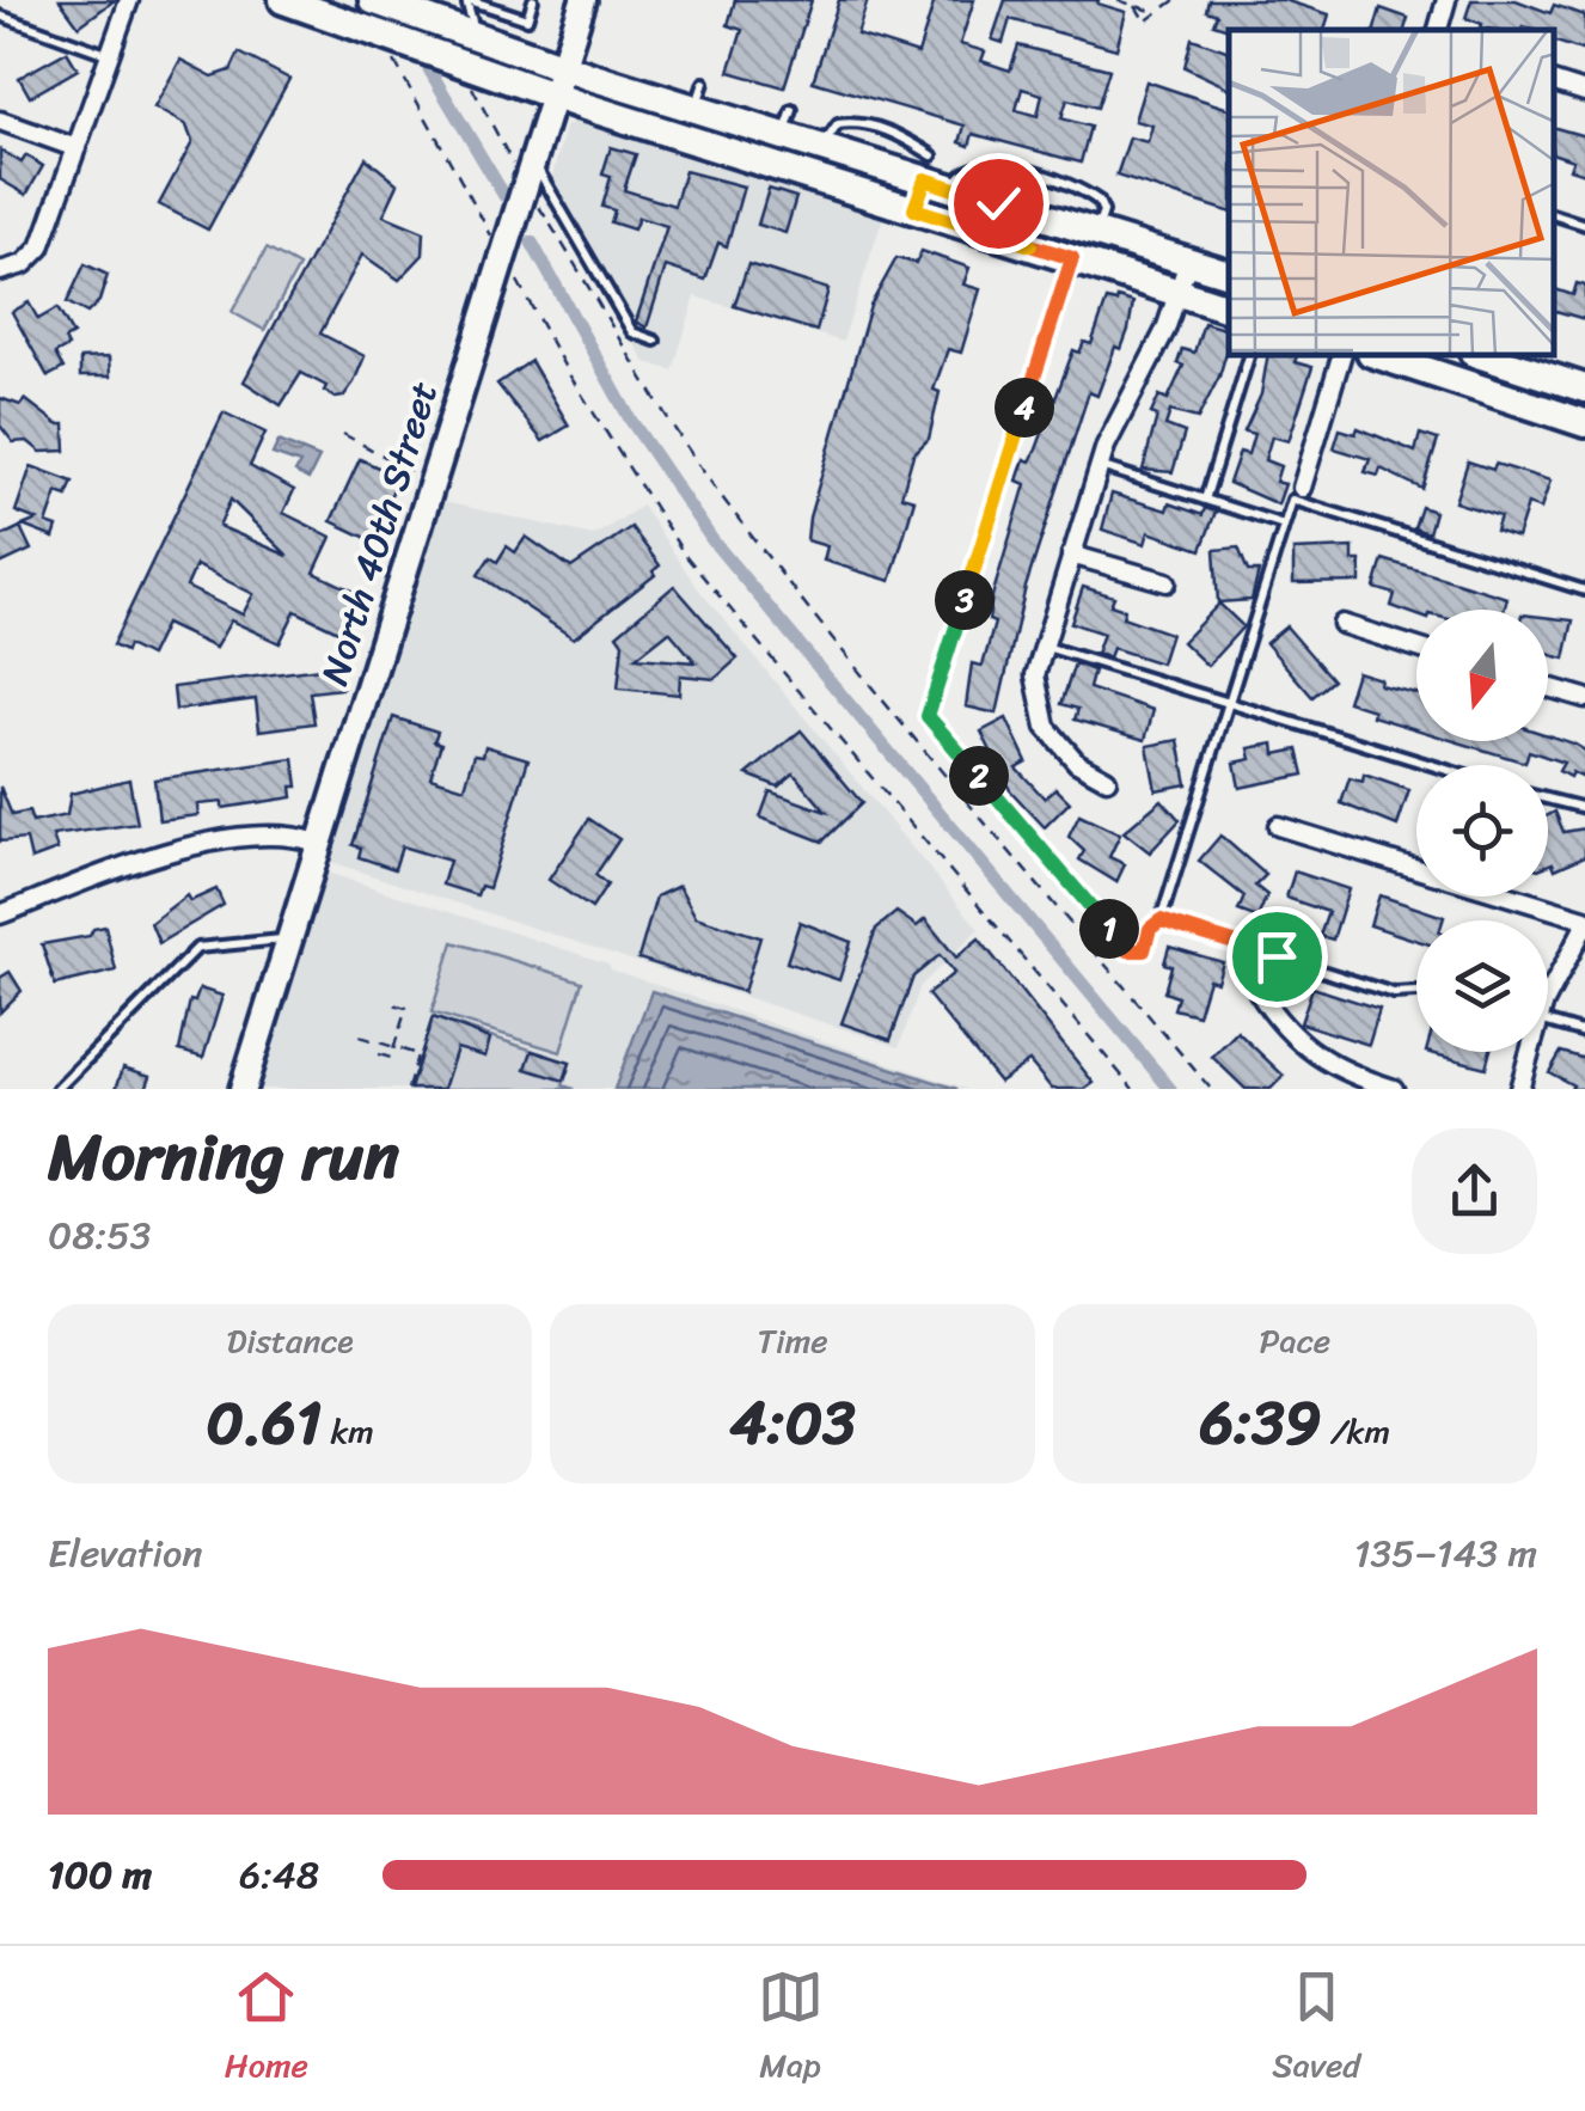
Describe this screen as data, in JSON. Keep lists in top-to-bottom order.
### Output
{
  "streets": {
    "main road": ["North 40th Street"]
  },
  "north": "bottom",
  "page": {
    "pins": [
      "4",
      "3",
      "2",
      "1"
    ],
    "heading": ["Morning run", "08:53"],
    "stats": [
      ["Distance", "0.61 km"],
      ["Time", "4:03"],
      ["Pace", "6:39 /km"]
    ],
    "chart": ["Elevation", "135–143 m"],
    "list": [
      {
        "name": "100 m",
        "note": "6:48"
      }
    ],
    "tabs": ["Home", "Map", "Saved"]
  }
}
